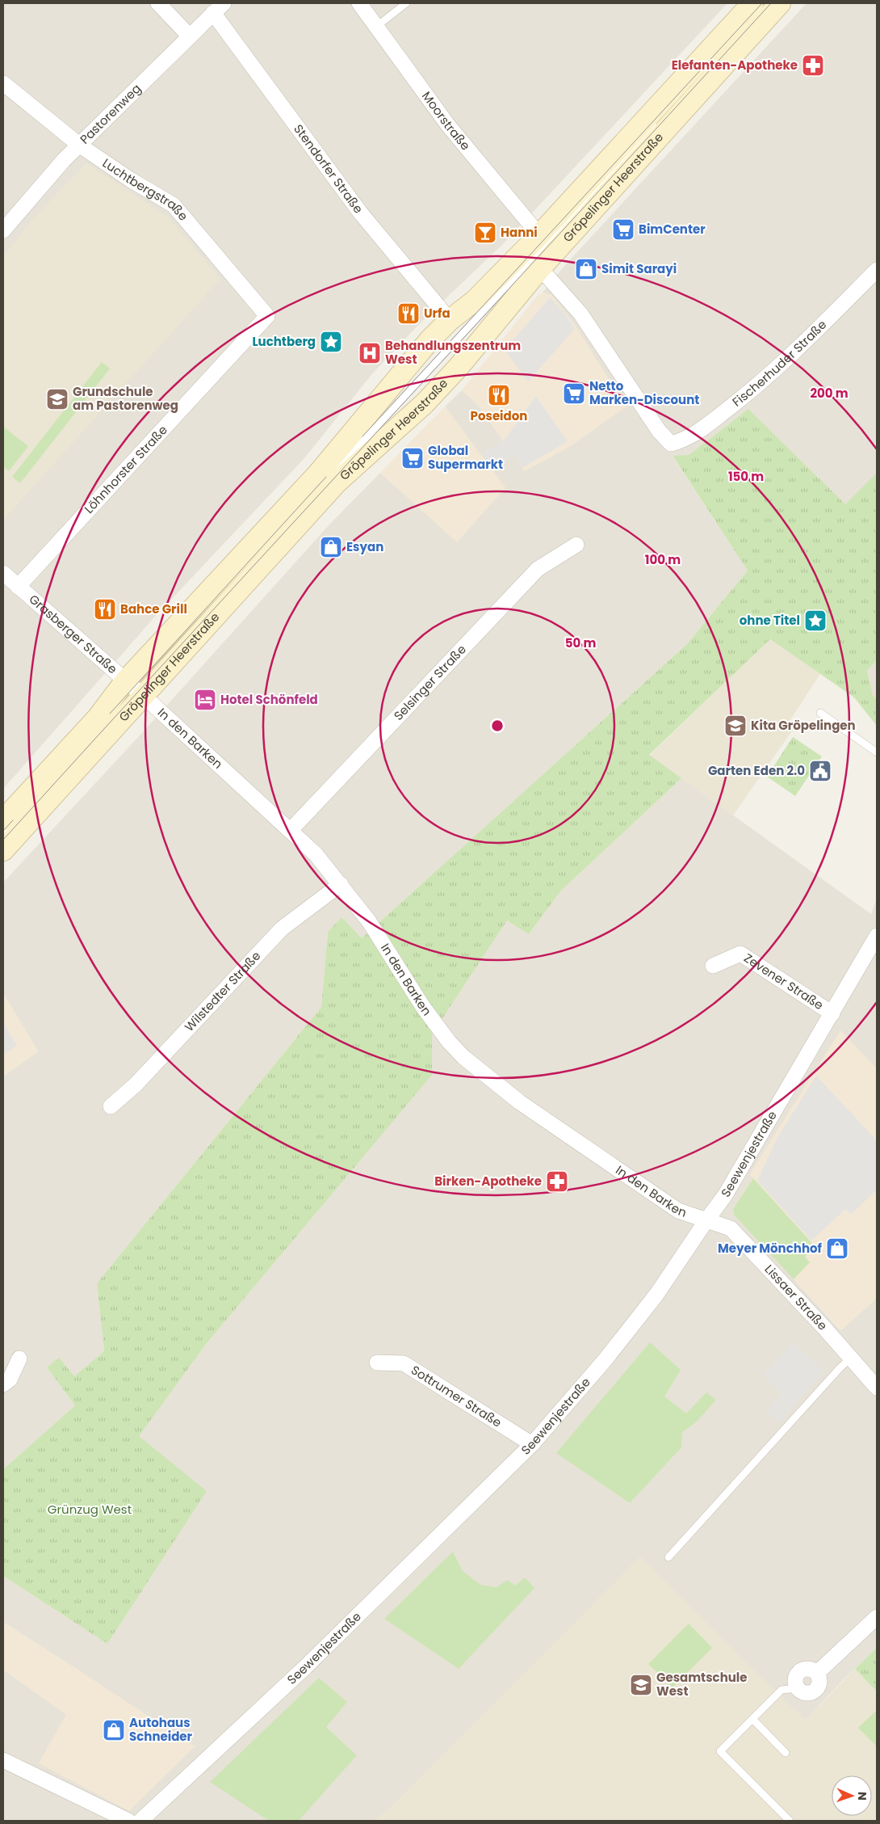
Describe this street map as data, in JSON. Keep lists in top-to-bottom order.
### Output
{
  "streets": {
    "main road": ["Gröpelinger Heerstraße"],
    "street": [
      "Pastorenweg",
      "Moorstraße",
      "Stendorfer Straße",
      "Luchtbergstraße",
      "Fischerhuder Straße",
      "Löhnhorster Straße",
      "Grasberger Straße",
      "Selsinger Straße",
      "In den Barken",
      "Zevener Straße",
      "Wilstedter Straße",
      "Seewenjestraße",
      "Lissaer Straße",
      "Sottrumer Straße"
    ]
  },
  "crossings": [
    ["Pastorenweg", "Stendorfer Straße"],
    ["Pastorenweg", "Luchtbergstraße"],
    ["Moorstraße", "Gröpelinger Heerstraße"],
    ["Stendorfer Straße", "Gröpelinger Heerstraße"],
    ["Gröpelinger Heerstraße", "Fischerhuder Straße"],
    ["Gröpelinger Heerstraße", "Grasberger Straße"],
    ["Gröpelinger Heerstraße", "In den Barken"],
    ["Luchtbergstraße", "Löhnhorster Straße"],
    ["Löhnhorster Straße", "Grasberger Straße"],
    ["Grasberger Straße", "In den Barken"],
    ["Selsinger Straße", "In den Barken"],
    ["In den Barken", "Wilstedter Straße"],
    ["In den Barken", "Seewenjestraße"],
    ["In den Barken", "Lissaer Straße"],
    ["Zevener Straße", "Seewenjestraße"],
    ["Seewenjestraße", "Lissaer Straße"],
    ["Seewenjestraße", "Sottrumer Straße"]
  ],
  "parks": ["Grünzug West"],
  "places": {
    "pharmacy": ["Elefanten-Apotheke", "Birken-Apotheke"],
    "supermarket": ["BimCenter", "Netto Marken-Discount", "Global Supermarkt"],
    "bar": ["Hanni"],
    "shop": [
      "Simit Sarayi",
      "Esyan",
      "Meyer Mönchhof",
      "Autohaus Schneider"
    ],
    "restaurant": ["Urfa", "Poseidon", "Bahce Grill"],
    "place": ["Luchtberg", "ohne Titel"],
    "hospital": ["Behandlungszentrum West"],
    "school or university": ["Grundschule am Pastorenweg", "Kita Gröpelingen", "Gesamtschule West"],
    "hotel": ["Hotel Schönfeld"],
    "public building": ["Garten Eden 2.0"]
  },
  "north": "right",
  "rings": [
    "200 m",
    "150 m",
    "100 m",
    "50 m"
  ]
}
